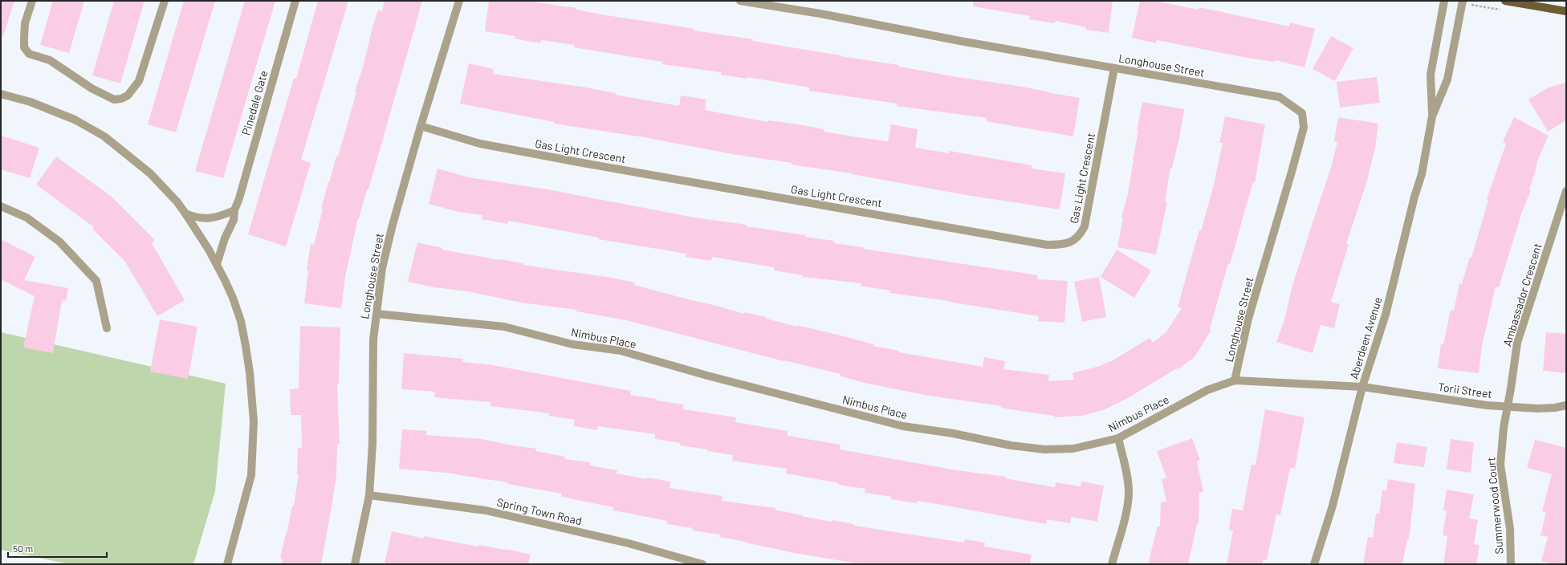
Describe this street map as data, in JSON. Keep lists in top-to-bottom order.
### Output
{
  "streets": {
    "street": [
      "Longhouse Street",
      "Pinedale Gate",
      "Gas Light Crescent",
      "Ambassador Crescent",
      "Nimbus Place",
      "Aberdeen Avenue",
      "Torii Street",
      "Summerwood Court",
      "Spring Town Road"
    ]
  },
  "crossings": [
    ["Longhouse Street", "Gas Light Crescent"],
    ["Longhouse Street", "Nimbus Place"],
    ["Longhouse Street", "Spring Town Road"],
    ["Ambassador Crescent", "Torii Street"],
    ["Ambassador Crescent", "Summerwood Court"],
    ["Nimbus Place", "Aberdeen Avenue"],
    ["Nimbus Place", "Torii Street"],
    ["Aberdeen Avenue", "Torii Street"],
    ["Torii Street", "Summerwood Court"]
  ],
  "scale_bar": "50 m"
}
